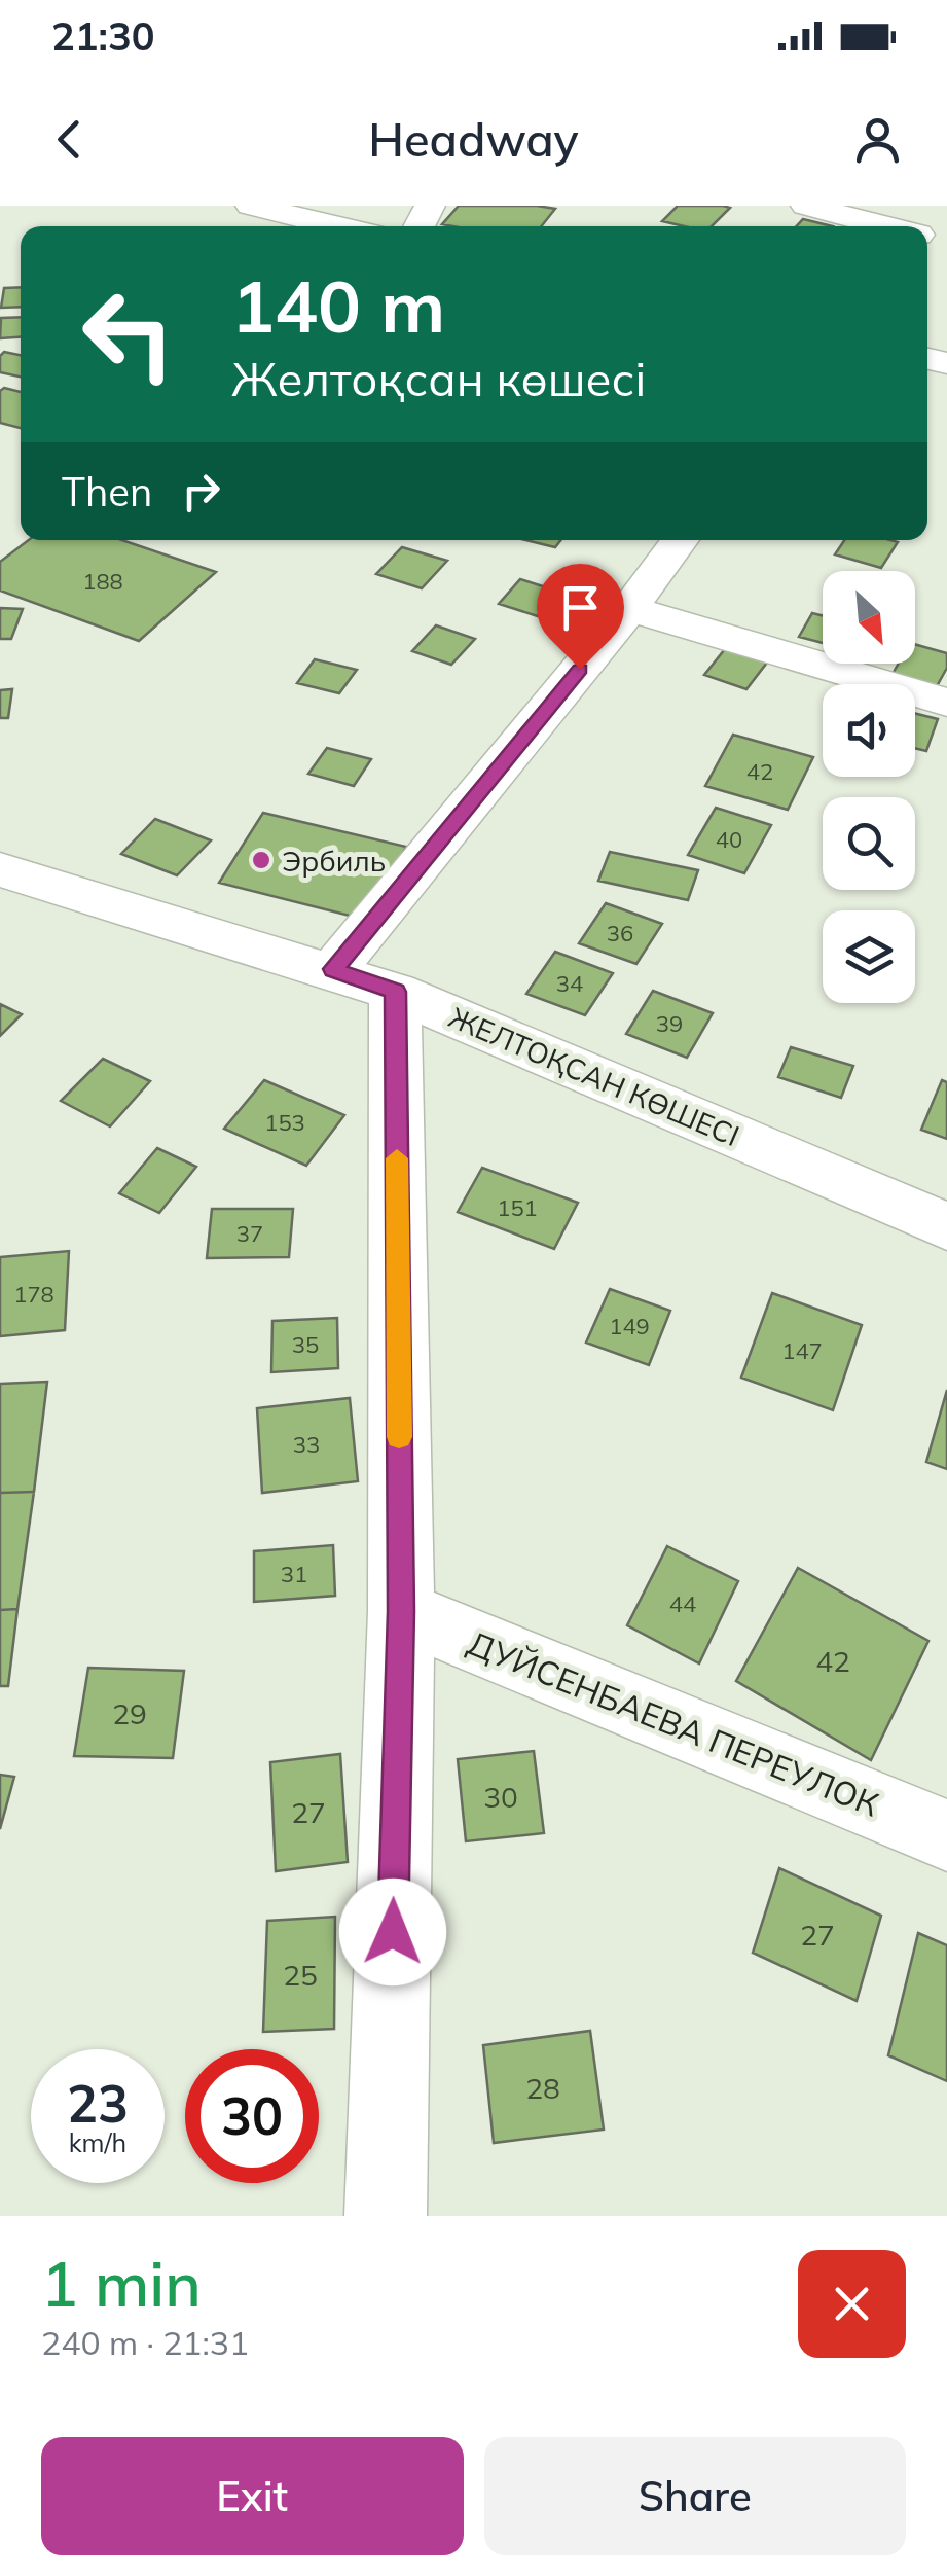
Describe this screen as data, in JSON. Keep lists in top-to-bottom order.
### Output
{
  "streets": {
    "street": ["ЖЕЛТОҚСАН КӨШЕСІ", "ДУЙСЕНБАЕВА ПЕРЕУЛОК"]
  },
  "places": ["Эрбиль"],
  "house_numbers": [
    "188",
    "42",
    "40",
    "36",
    "34",
    "39",
    "153",
    "151",
    "37",
    "178",
    "149",
    "35",
    "147",
    "33",
    "31",
    "44",
    "42",
    "29",
    "30",
    "27",
    "27",
    "25",
    "28"
  ],
  "north": "bottom right",
  "page": {
    "status": "21:30",
    "header": "Headway",
    "turn": ["140 m", "Желтоқсан көшесі"],
    "then": "Then",
    "speed": "23 km/h",
    "limit": "30",
    "heading": ["1 min", "240 m · 21:31"],
    "buttons": ["Exit", "Share"]
  }
}
